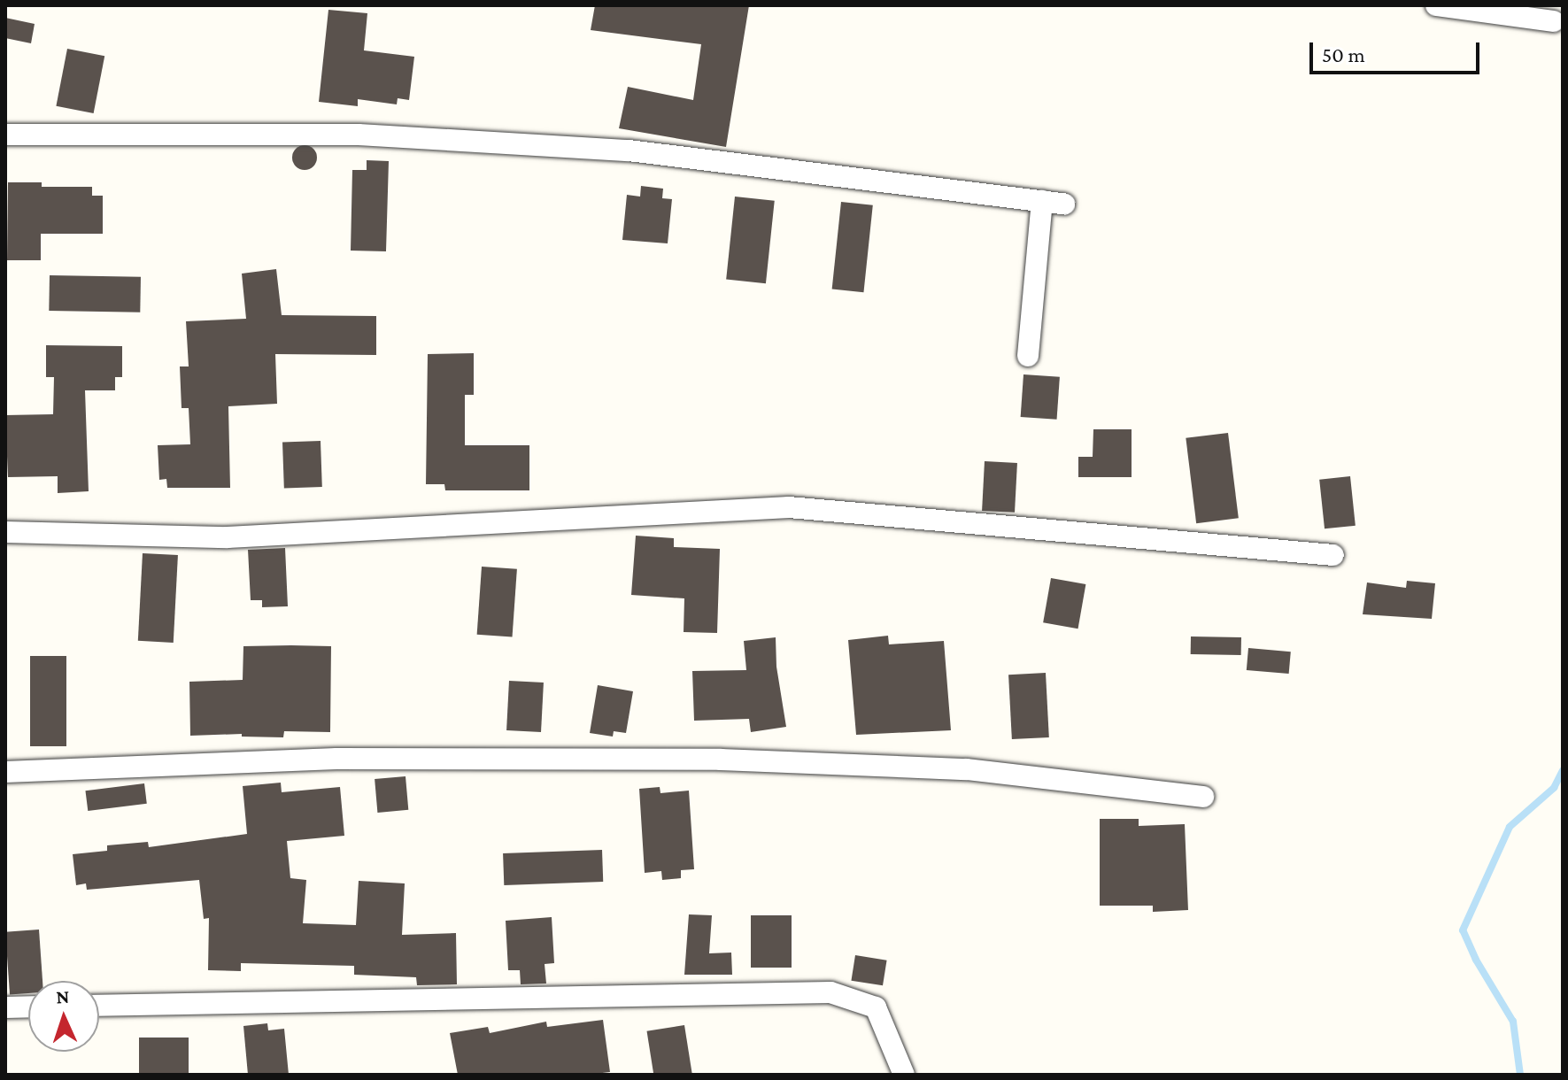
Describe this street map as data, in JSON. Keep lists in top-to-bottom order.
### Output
{
  "scale_bar": "50 m",
  "north": "top"
}
